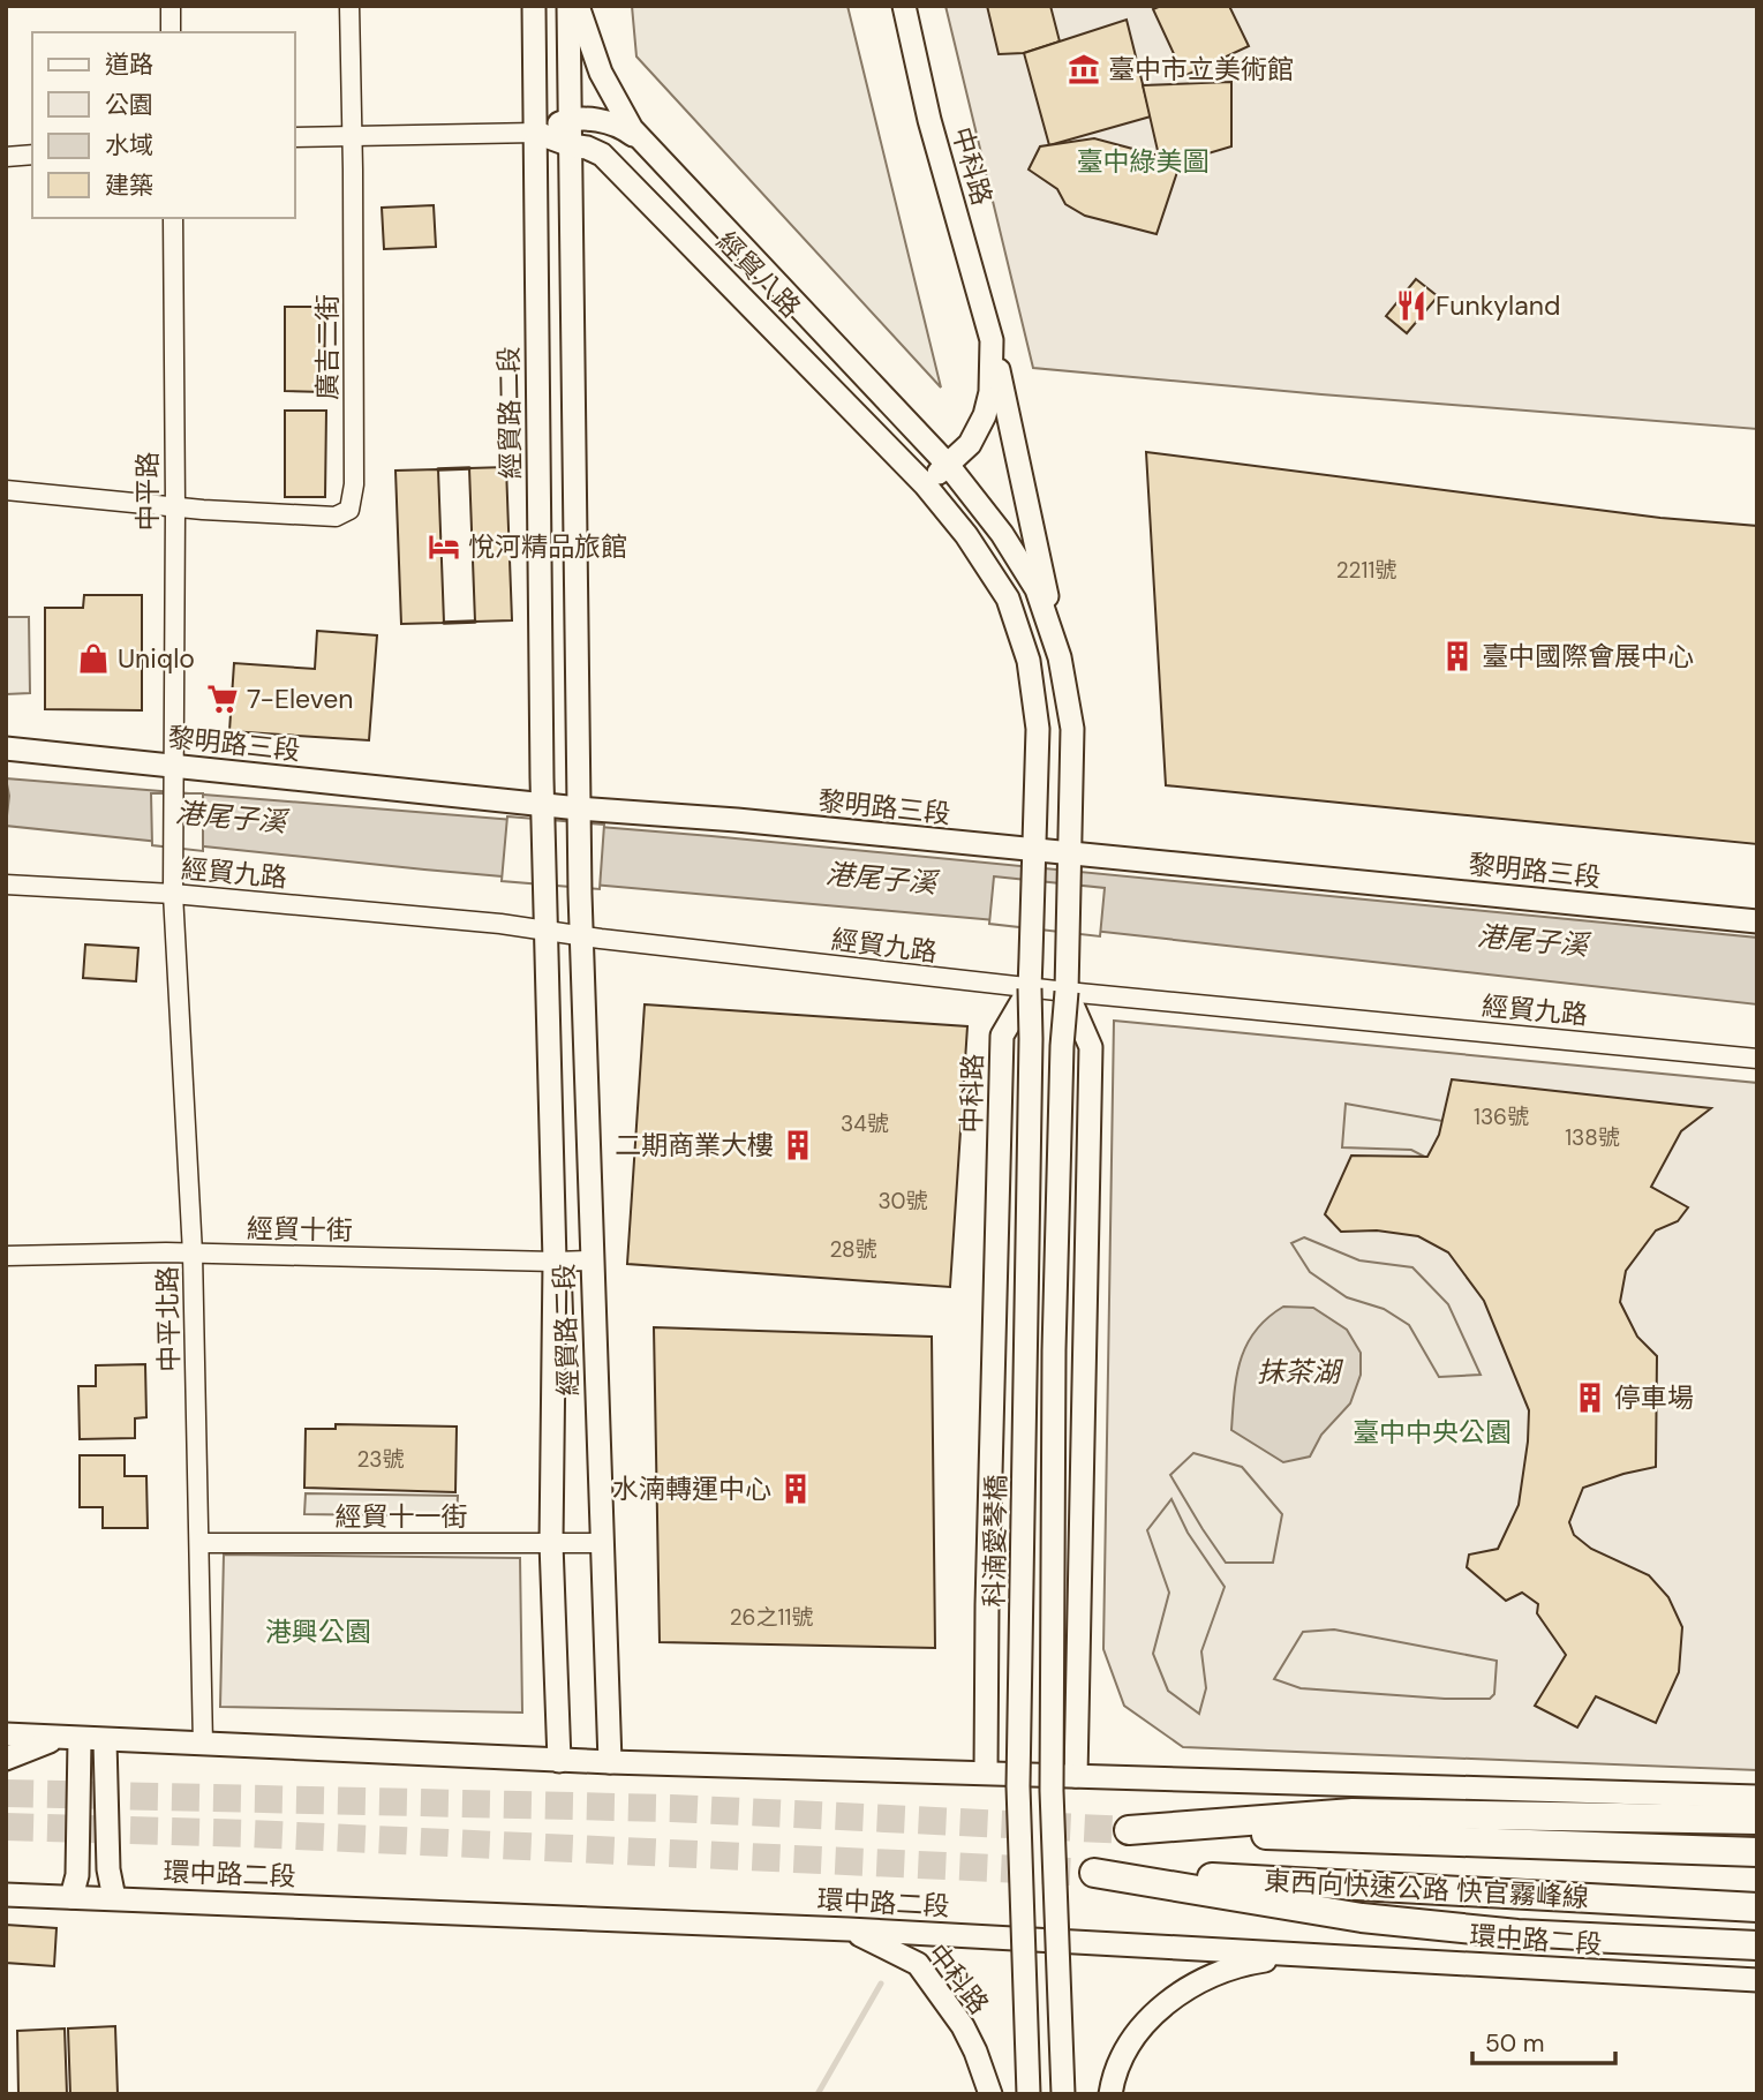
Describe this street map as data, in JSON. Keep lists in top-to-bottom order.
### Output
{
  "streets": {
    "highway": ["東西向快速公路 快官霧峰線"],
    "street": [
      "中科路",
      "經貿八路",
      "廣吉二街",
      "經貿路二段",
      "中平路",
      "黎明路三段",
      "經貿九路",
      "經貿十街",
      "中平北路",
      "經貿十一街",
      "科湳愛琴橋",
      "環中路二段"
    ]
  },
  "crossings": [
    ["中科路", "經貿八路"],
    ["中科路", "黎明路三段"],
    ["中科路", "經貿九路"],
    ["中科路", "科湳愛琴橋"],
    ["中科路", "環中路二段"],
    ["經貿八路", "廣吉二街"],
    ["經貿八路", "經貿路二段"],
    ["廣吉二街", "中平路"],
    ["經貿路二段", "黎明路三段"],
    ["經貿路二段", "經貿九路"],
    ["經貿路二段", "經貿十街"],
    ["經貿路二段", "經貿十一街"],
    ["中平路", "黎明路三段"],
    ["中平路", "中平北路"],
    ["經貿九路", "中平北路"],
    ["經貿九路", "科湳愛琴橋"],
    ["經貿十街", "中平北路"],
    ["中平北路", "經貿十一街"]
  ],
  "water": ["港尾子溪", "抹茶湖"],
  "parks": ["臺中綠美圖", "臺中中央公園", "港興公園"],
  "places": {
    "museum": ["臺中市立美術館"],
    "restaurant": ["Funkyland"],
    "hotel": ["悅河精品旅館"],
    "building": [
      "臺中國際會展中心",
      "二期商業大樓",
      "停車場",
      "水湳轉運中心"
    ],
    "shop": ["Uniqlo"],
    "supermarket": ["7-Eleven"]
  },
  "house_numbers": [
    "2211號",
    "136號",
    "34號",
    "138號",
    "30號",
    "28號",
    "23號",
    "26之11號"
  ],
  "legend": [
    "道路",
    "公園",
    "水域",
    "建築"
  ],
  "scale_bar": "50 m"
}
